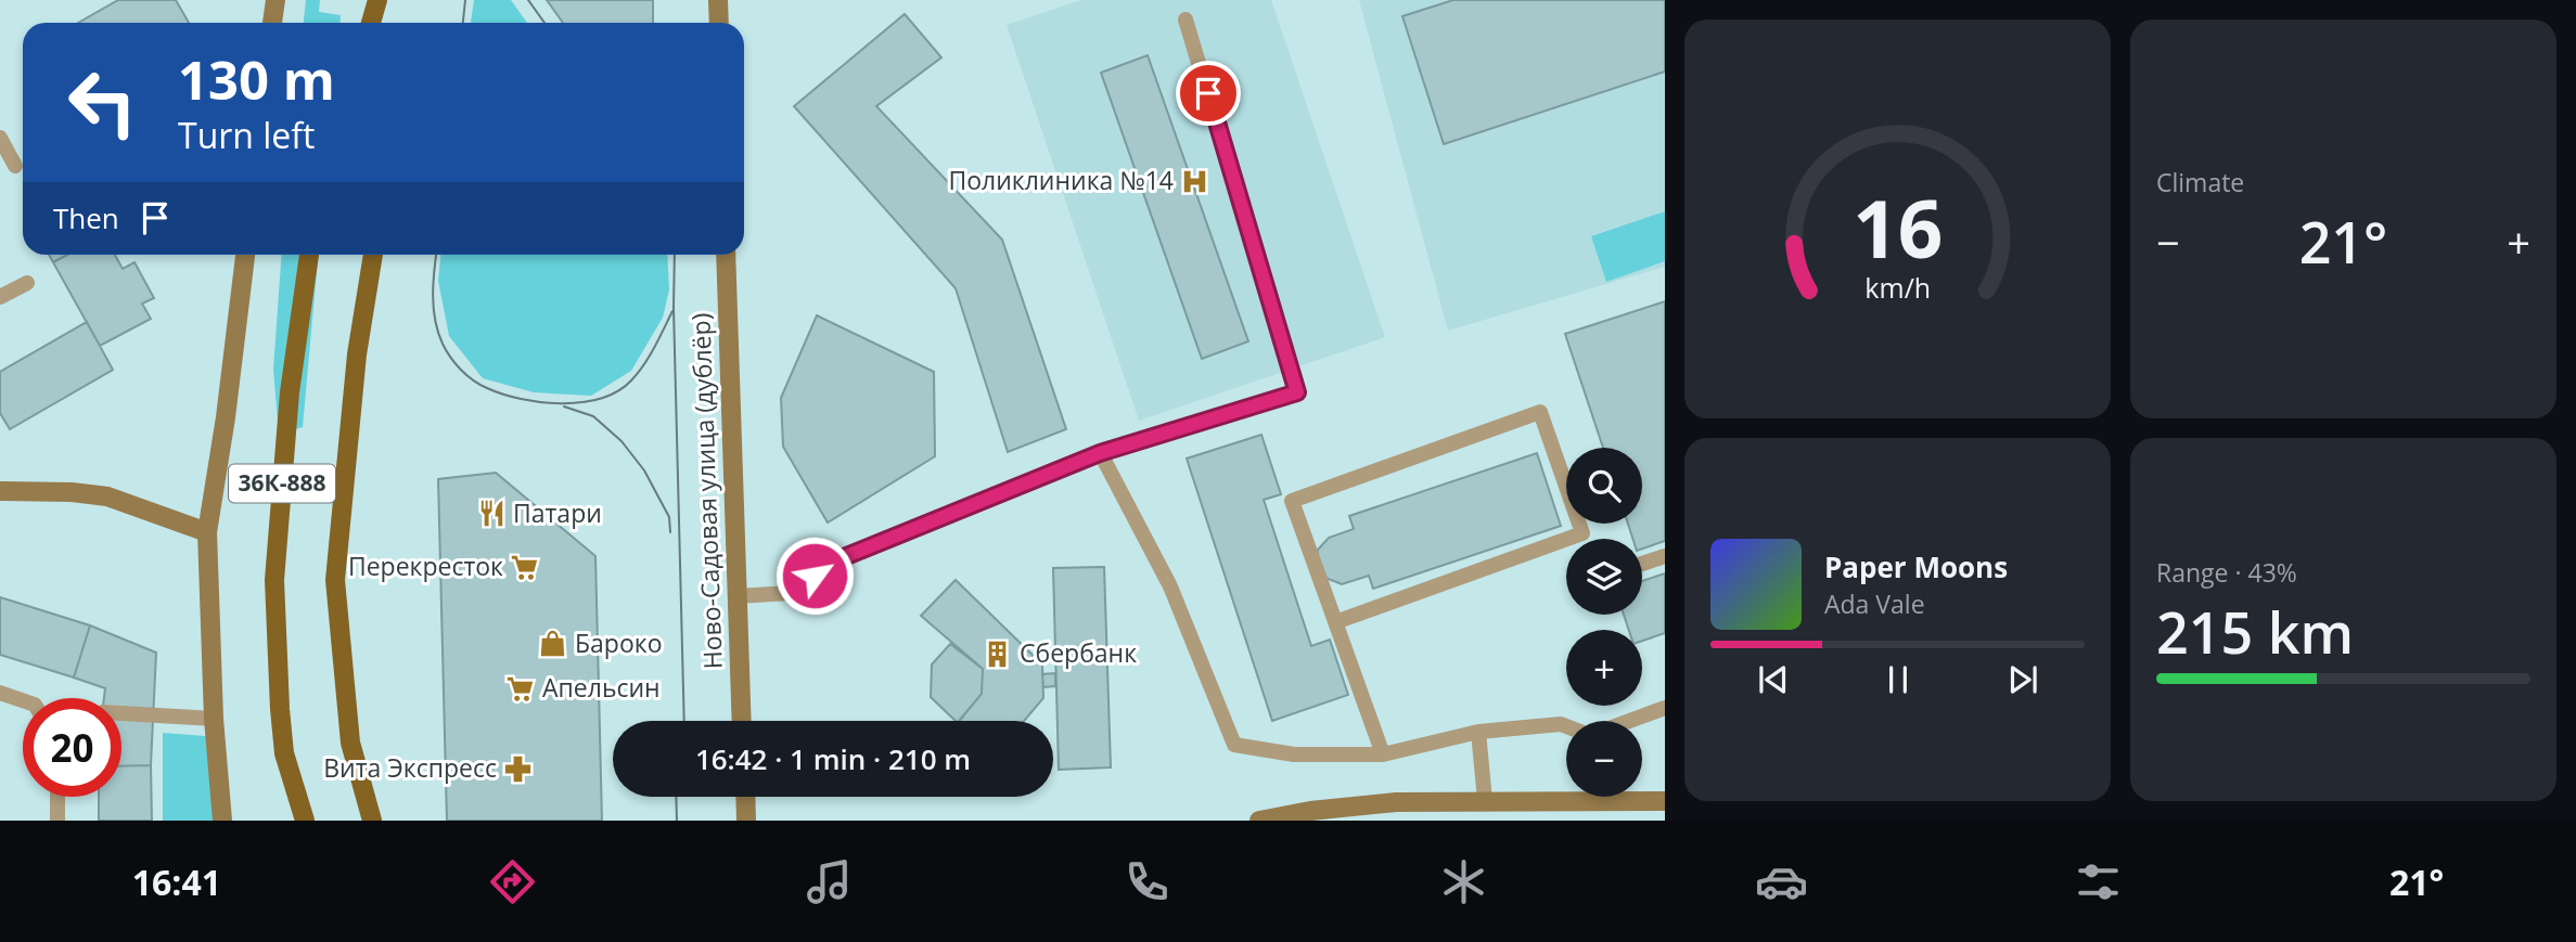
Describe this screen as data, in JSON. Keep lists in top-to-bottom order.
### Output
{
  "streets": {
    "main road": ["36К-888", "Ново-Садовая улица (дублёр)"]
  },
  "places": {
    "hospital": ["Поликлиника №14"],
    "restaurant": ["Патари"],
    "supermarket": ["Перекресток", "Апельсин"],
    "shop": ["Бароко"],
    "building": ["Сбербанк"],
    "pharmacy": ["Вита Экспресс"]
  },
  "page": {
    "tile": [
      "Climate",
      ["Range · 43%", "215 km"]
    ],
    "turn": ["130 m", "Turn left"],
    "then": "Then",
    "heat": ["−", "21°", "+"],
    "map_buttons": ["+", "−"],
    "song": ["Paper Moons", "Ada Vale"],
    "limit": "20",
    "trip": "16:42 · 1 min · 210 m",
    "tabs": ["16:41", "21°"],
    "gauge": ["16", "km/h"]
  }
}
